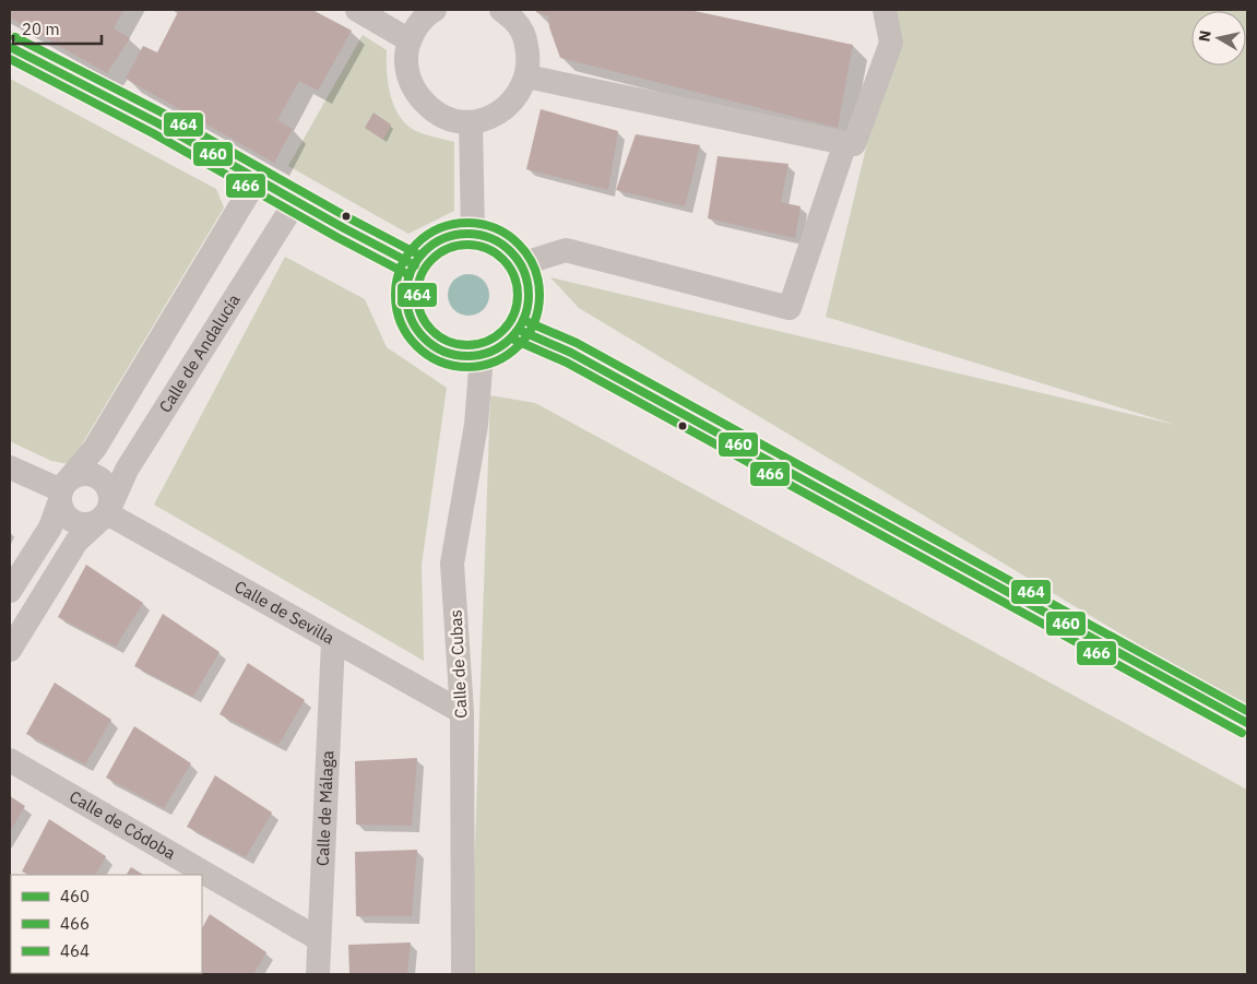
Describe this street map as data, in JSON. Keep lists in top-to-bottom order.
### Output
{
  "streets": {
    "street": [
      "Calle de Andalucía",
      "Calle de Sevilla",
      "Calle de Cubas",
      "Calle de Málaga",
      "Calle de Códoba"
    ]
  },
  "crossings": [
    ["Calle de Andalucía", "Calle de Sevilla"],
    ["Calle de Sevilla", "Calle de Cubas"],
    ["Calle de Sevilla", "Calle de Málaga"],
    ["Calle de Málaga", "Calle de Códoba"]
  ],
  "lines": ["transit line 464", "transit line 460", "transit line 466"],
  "legend": ["460", "466", "464"],
  "scale_bar": "20 m",
  "north": "left"
}
